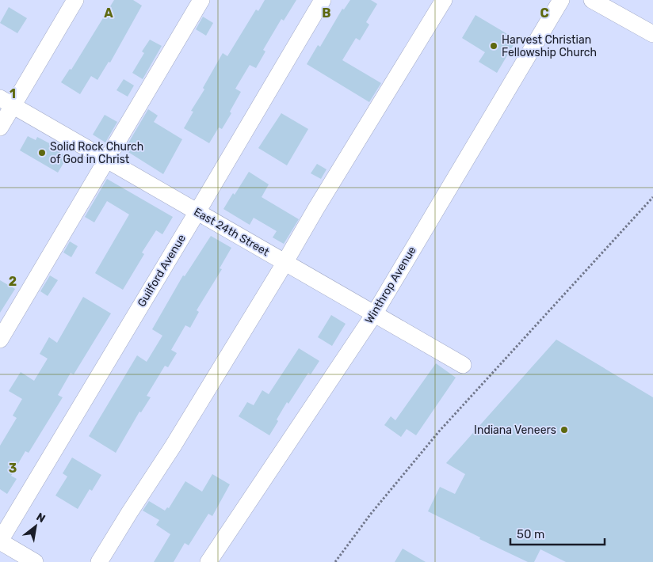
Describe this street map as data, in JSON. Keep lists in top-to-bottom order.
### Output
{
  "streets": {
    "street": ["East 24th Street", "Guilford Avenue", "Winthrop Avenue"]
  },
  "crossings": [
    ["East 24th Street", "Guilford Avenue"],
    ["East 24th Street", "Winthrop Avenue"]
  ],
  "places": ["Harvest Christian Fellowship Church", "Solid Rock Church of God in Christ", "Indiana Veneers"],
  "scale_bar": "50 m",
  "north": "top right",
  "grid": {
    "columns": ["A", "B", "C"],
    "rows": ["1", "2", "3"]
  }
}
